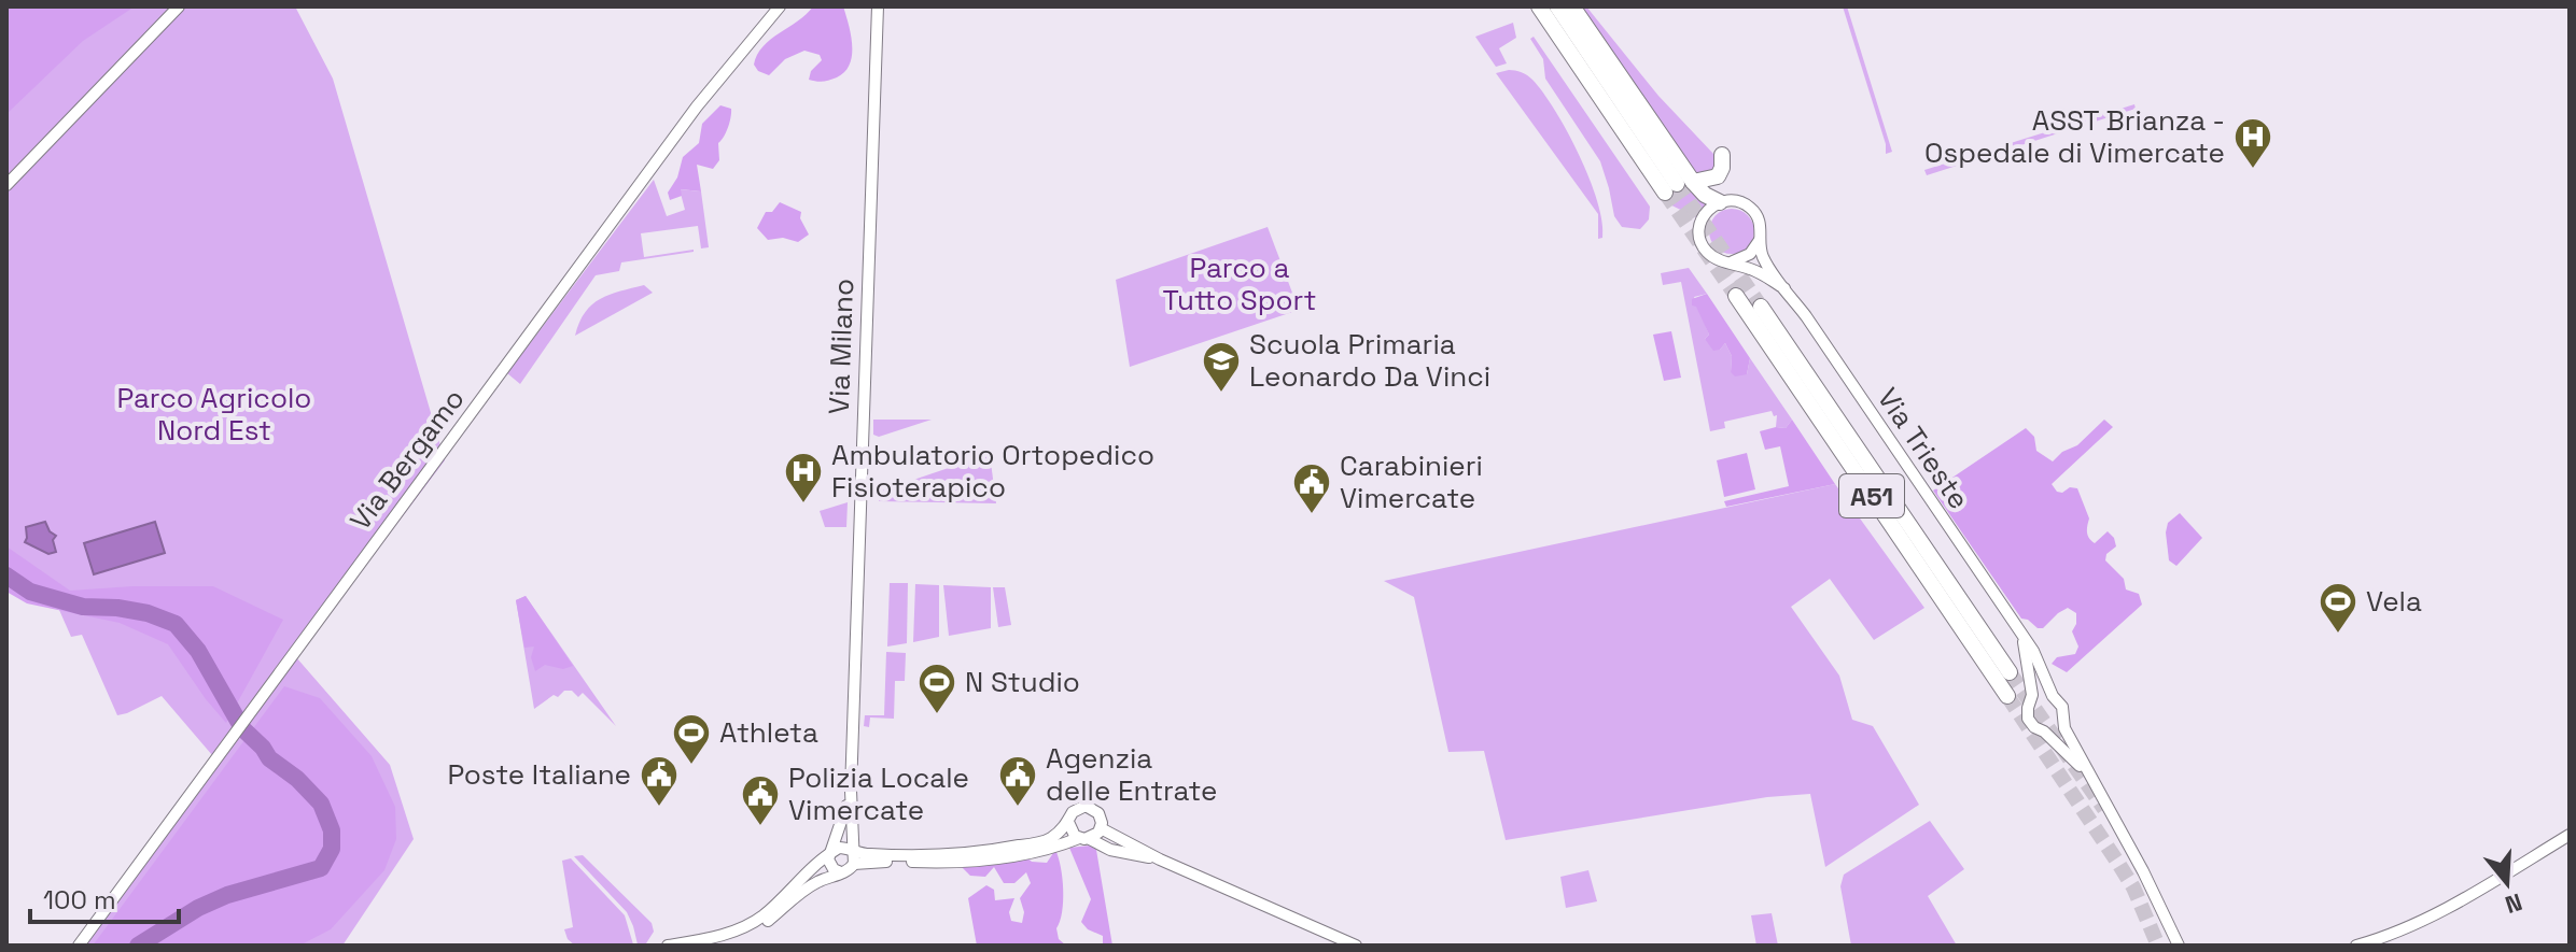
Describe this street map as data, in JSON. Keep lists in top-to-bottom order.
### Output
{
  "streets": {
    "highway": ["A51"],
    "street": ["Via Milano", "Via Trieste", "Via Bergamo"]
  },
  "parks": ["Parco a Tutto Sport", "Parco Agricolo Nord Est"],
  "places": {
    "hospital": ["ASST Brianza - Ospedale di Vimercate", "Ambulatorio Ortopedico Fisioterapico"],
    "school or university": ["Scuola Primaria Leonardo Da Vinci"],
    "public building": [
      "Carabinieri Vimercate",
      "Poste Italiane",
      "Agenzia delle Entrate",
      "Polizia Locale Vimercate"
    ],
    "sports": ["Vela", "N Studio", "Athleta"]
  },
  "scale_bar": "100 m",
  "north": "bottom"
}
